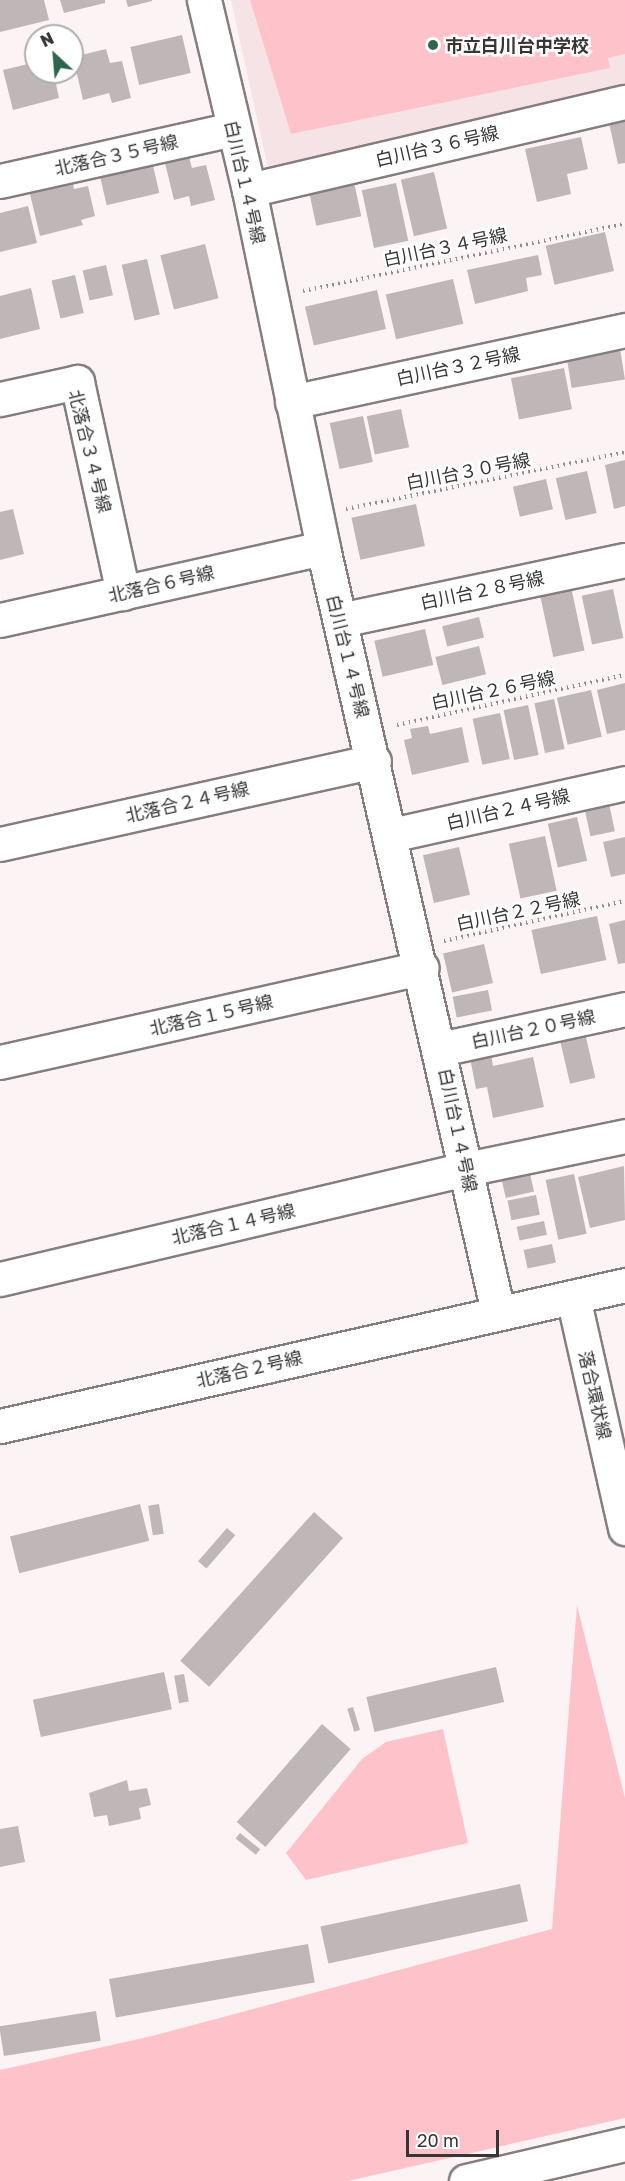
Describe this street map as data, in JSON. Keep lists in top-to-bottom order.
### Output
{
  "streets": {
    "street": [
      "白川台３６号線",
      "北落合３５号線",
      "白川台１４号線",
      "白川台３２号線",
      "北落合３４号線",
      "北落合６号線",
      "白川台２８号線",
      "北落合２４号線",
      "白川台２４号線",
      "北落合１５号線",
      "白川台２０号線",
      "北落合１４号線",
      "北落合２号線",
      "落合環状線"
    ],
    "path": [
      "白川台３４号線",
      "白川台３０号線",
      "白川台２６号線",
      "白川台２２号線"
    ]
  },
  "crossings": [
    ["白川台３６号線", "白川台１４号線"],
    ["北落合３５号線", "白川台１４号線"],
    ["白川台１４号線", "白川台３４号線"],
    ["白川台１４号線", "白川台３２号線"],
    ["白川台１４号線", "白川台３０号線"],
    ["白川台１４号線", "北落合６号線"],
    ["白川台１４号線", "白川台２８号線"],
    ["白川台１４号線", "白川台２６号線"],
    ["白川台１４号線", "北落合２４号線"],
    ["白川台１４号線", "白川台２４号線"],
    ["白川台１４号線", "白川台２２号線"],
    ["白川台１４号線", "北落合１５号線"],
    ["白川台１４号線", "白川台２０号線"],
    ["白川台１４号線", "北落合１４号線"],
    ["白川台１４号線", "北落合２号線"],
    ["北落合３４号線", "北落合６号線"],
    ["白川台２６号線", "北落合２４号線"],
    ["白川台２２号線", "北落合１５号線"],
    ["北落合２号線", "落合環状線"]
  ],
  "places": ["市立白川台中学校"],
  "scale_bar": "20 m",
  "north": "top left"
}
